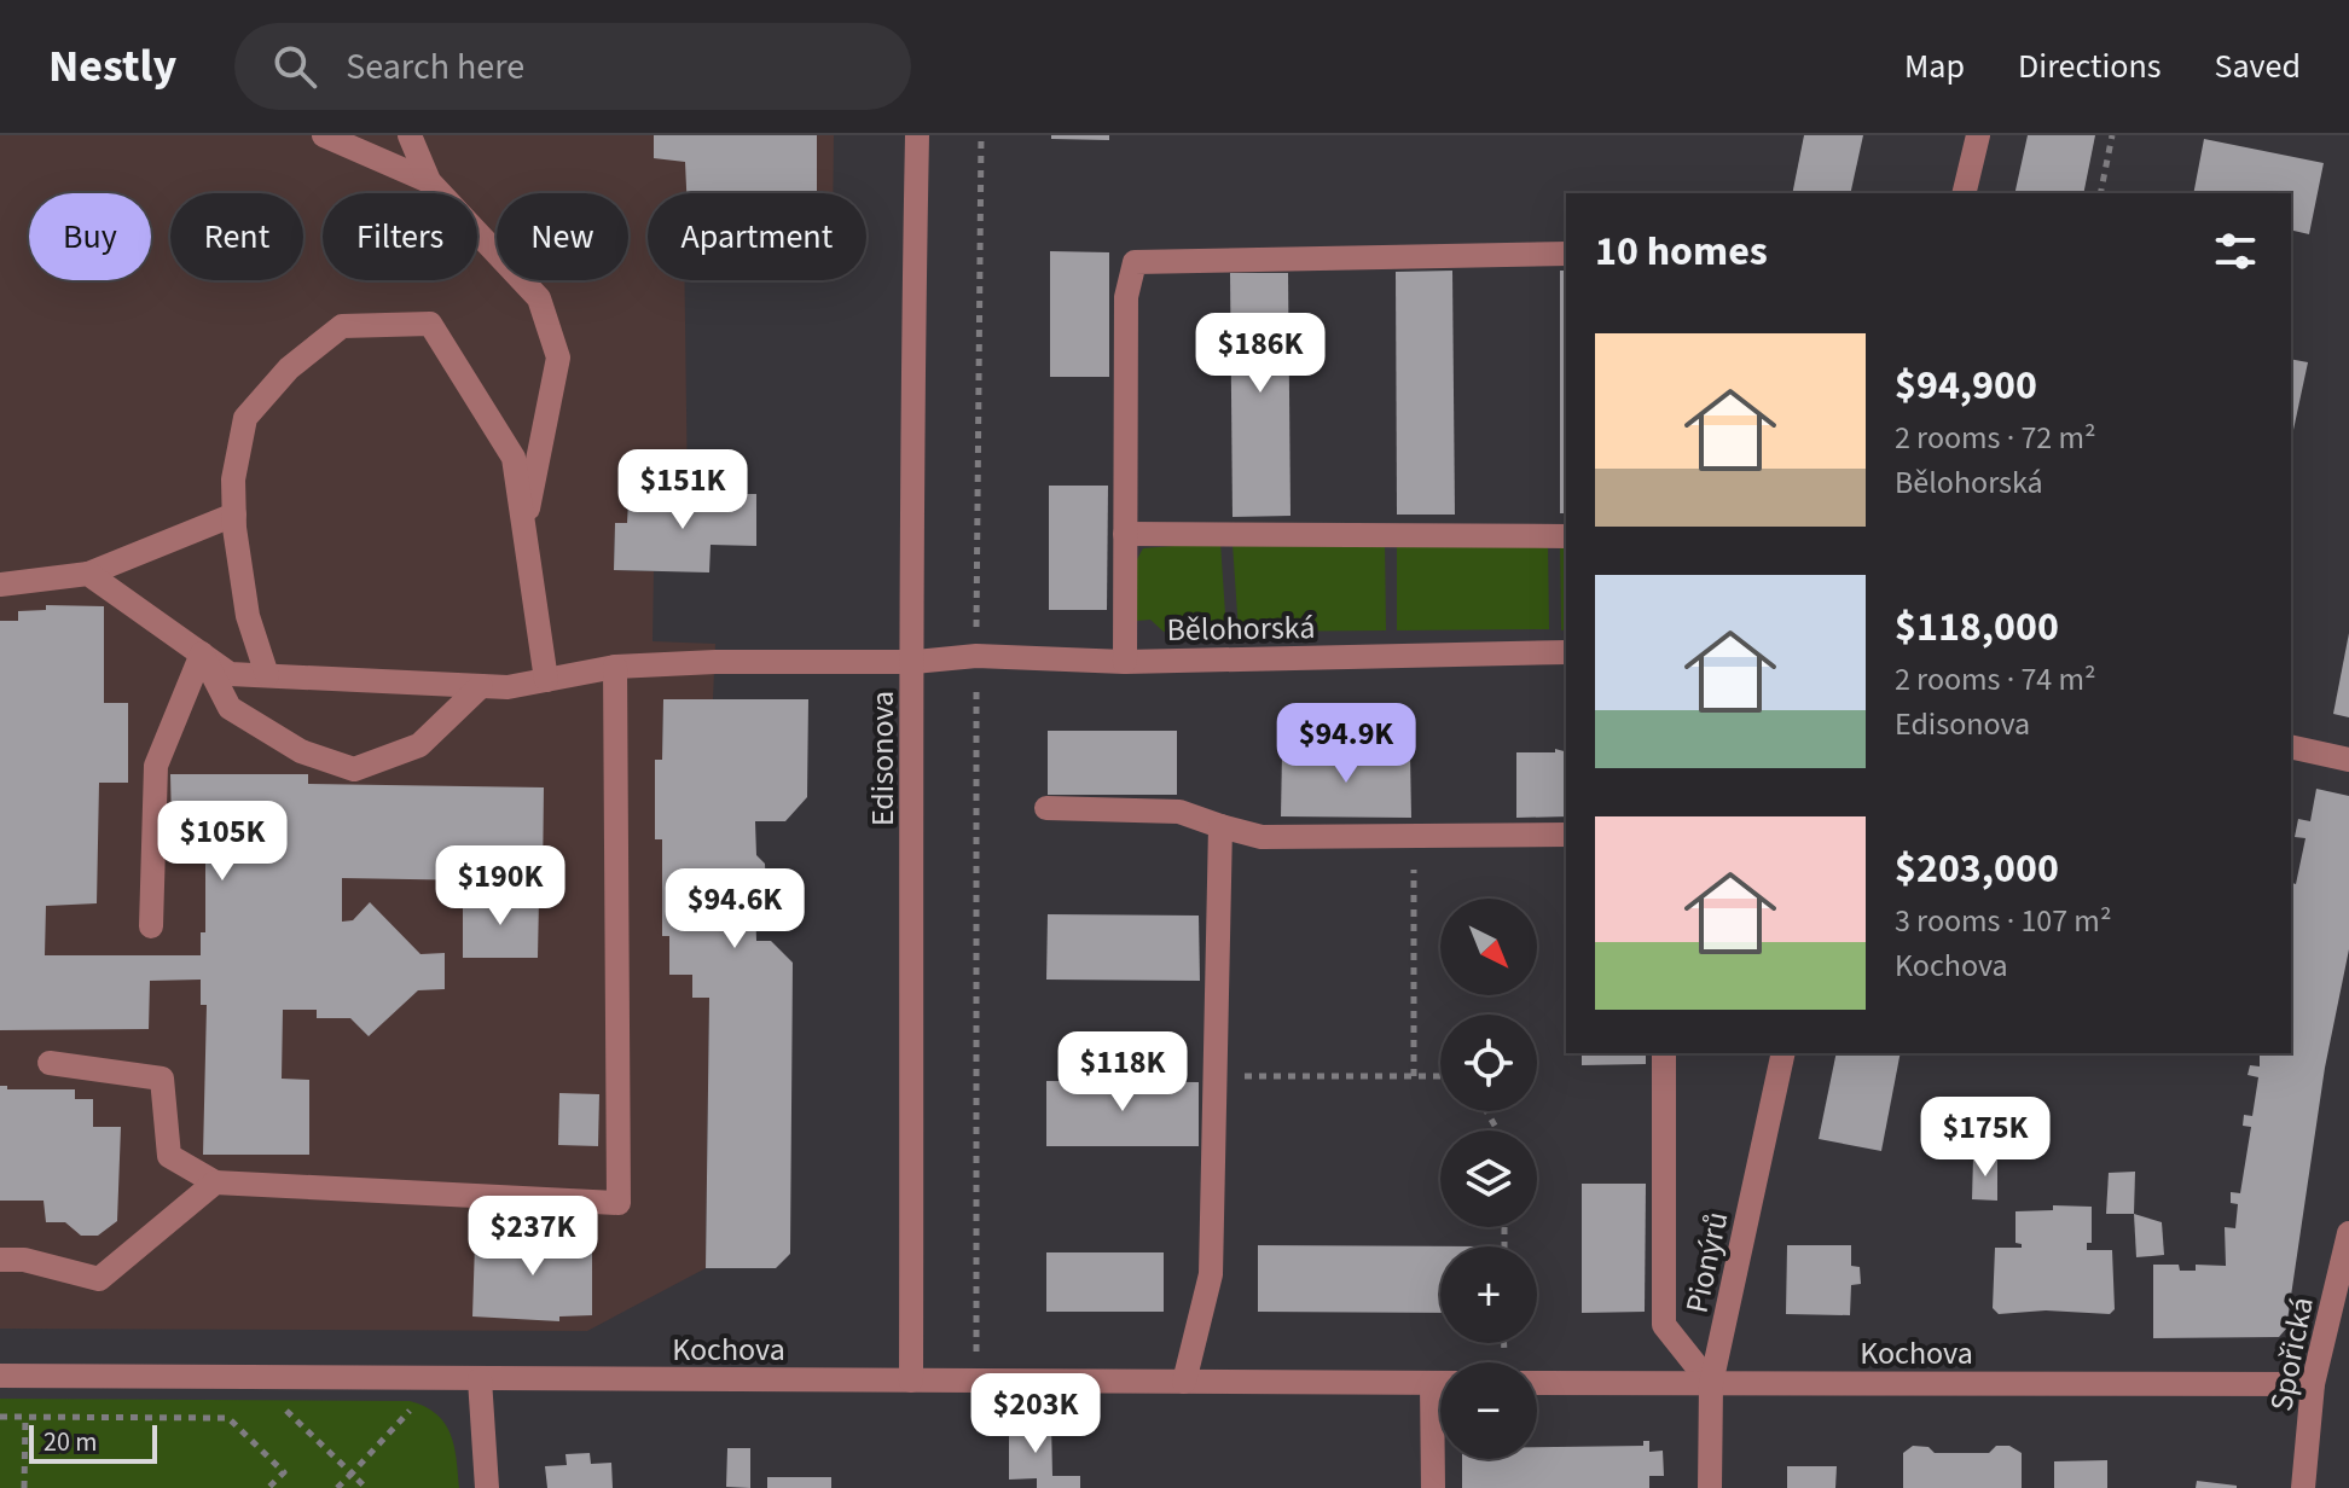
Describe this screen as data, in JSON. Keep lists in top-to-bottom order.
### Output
{
  "streets": {
    "street": [
      "Bělohorská",
      "Edisonova",
      "Pionýrů",
      "Kochova",
      "Spořická"
    ]
  },
  "crossings": [
    ["Bělohorská", "Edisonova"],
    ["Edisonova", "Kochova"],
    ["Pionýrů", "Kochova"],
    ["Kochova", "Spořická"]
  ],
  "scale_bar": "20 m",
  "north": "bottom right",
  "page": {
    "header": "Nestly",
    "search": "Search here",
    "nav": ["Map", "Directions", "Saved"],
    "chip": [
      "Buy",
      "Rent",
      "Filters",
      "New",
      "Apartment"
    ],
    "heading": "10 homes",
    "list": [
      {
        "name": "$94,900",
        "note": "2 rooms · 72 m² · Bělohorská"
      },
      {
        "name": "$118,000",
        "note": "2 rooms · 74 m² · Edisonova"
      },
      {
        "name": "$203,000",
        "note": "3 rooms · 107 m² · Kochova"
      }
    ],
    "price": [
      "$186K",
      "$151K",
      "$94.9K",
      "$105K",
      "$190K",
      "$94.6K",
      "$118K",
      "$175K",
      "$237K",
      "$203K"
    ],
    "map_buttons": ["+", "−"],
    "scale": "20 m"
  }
}
